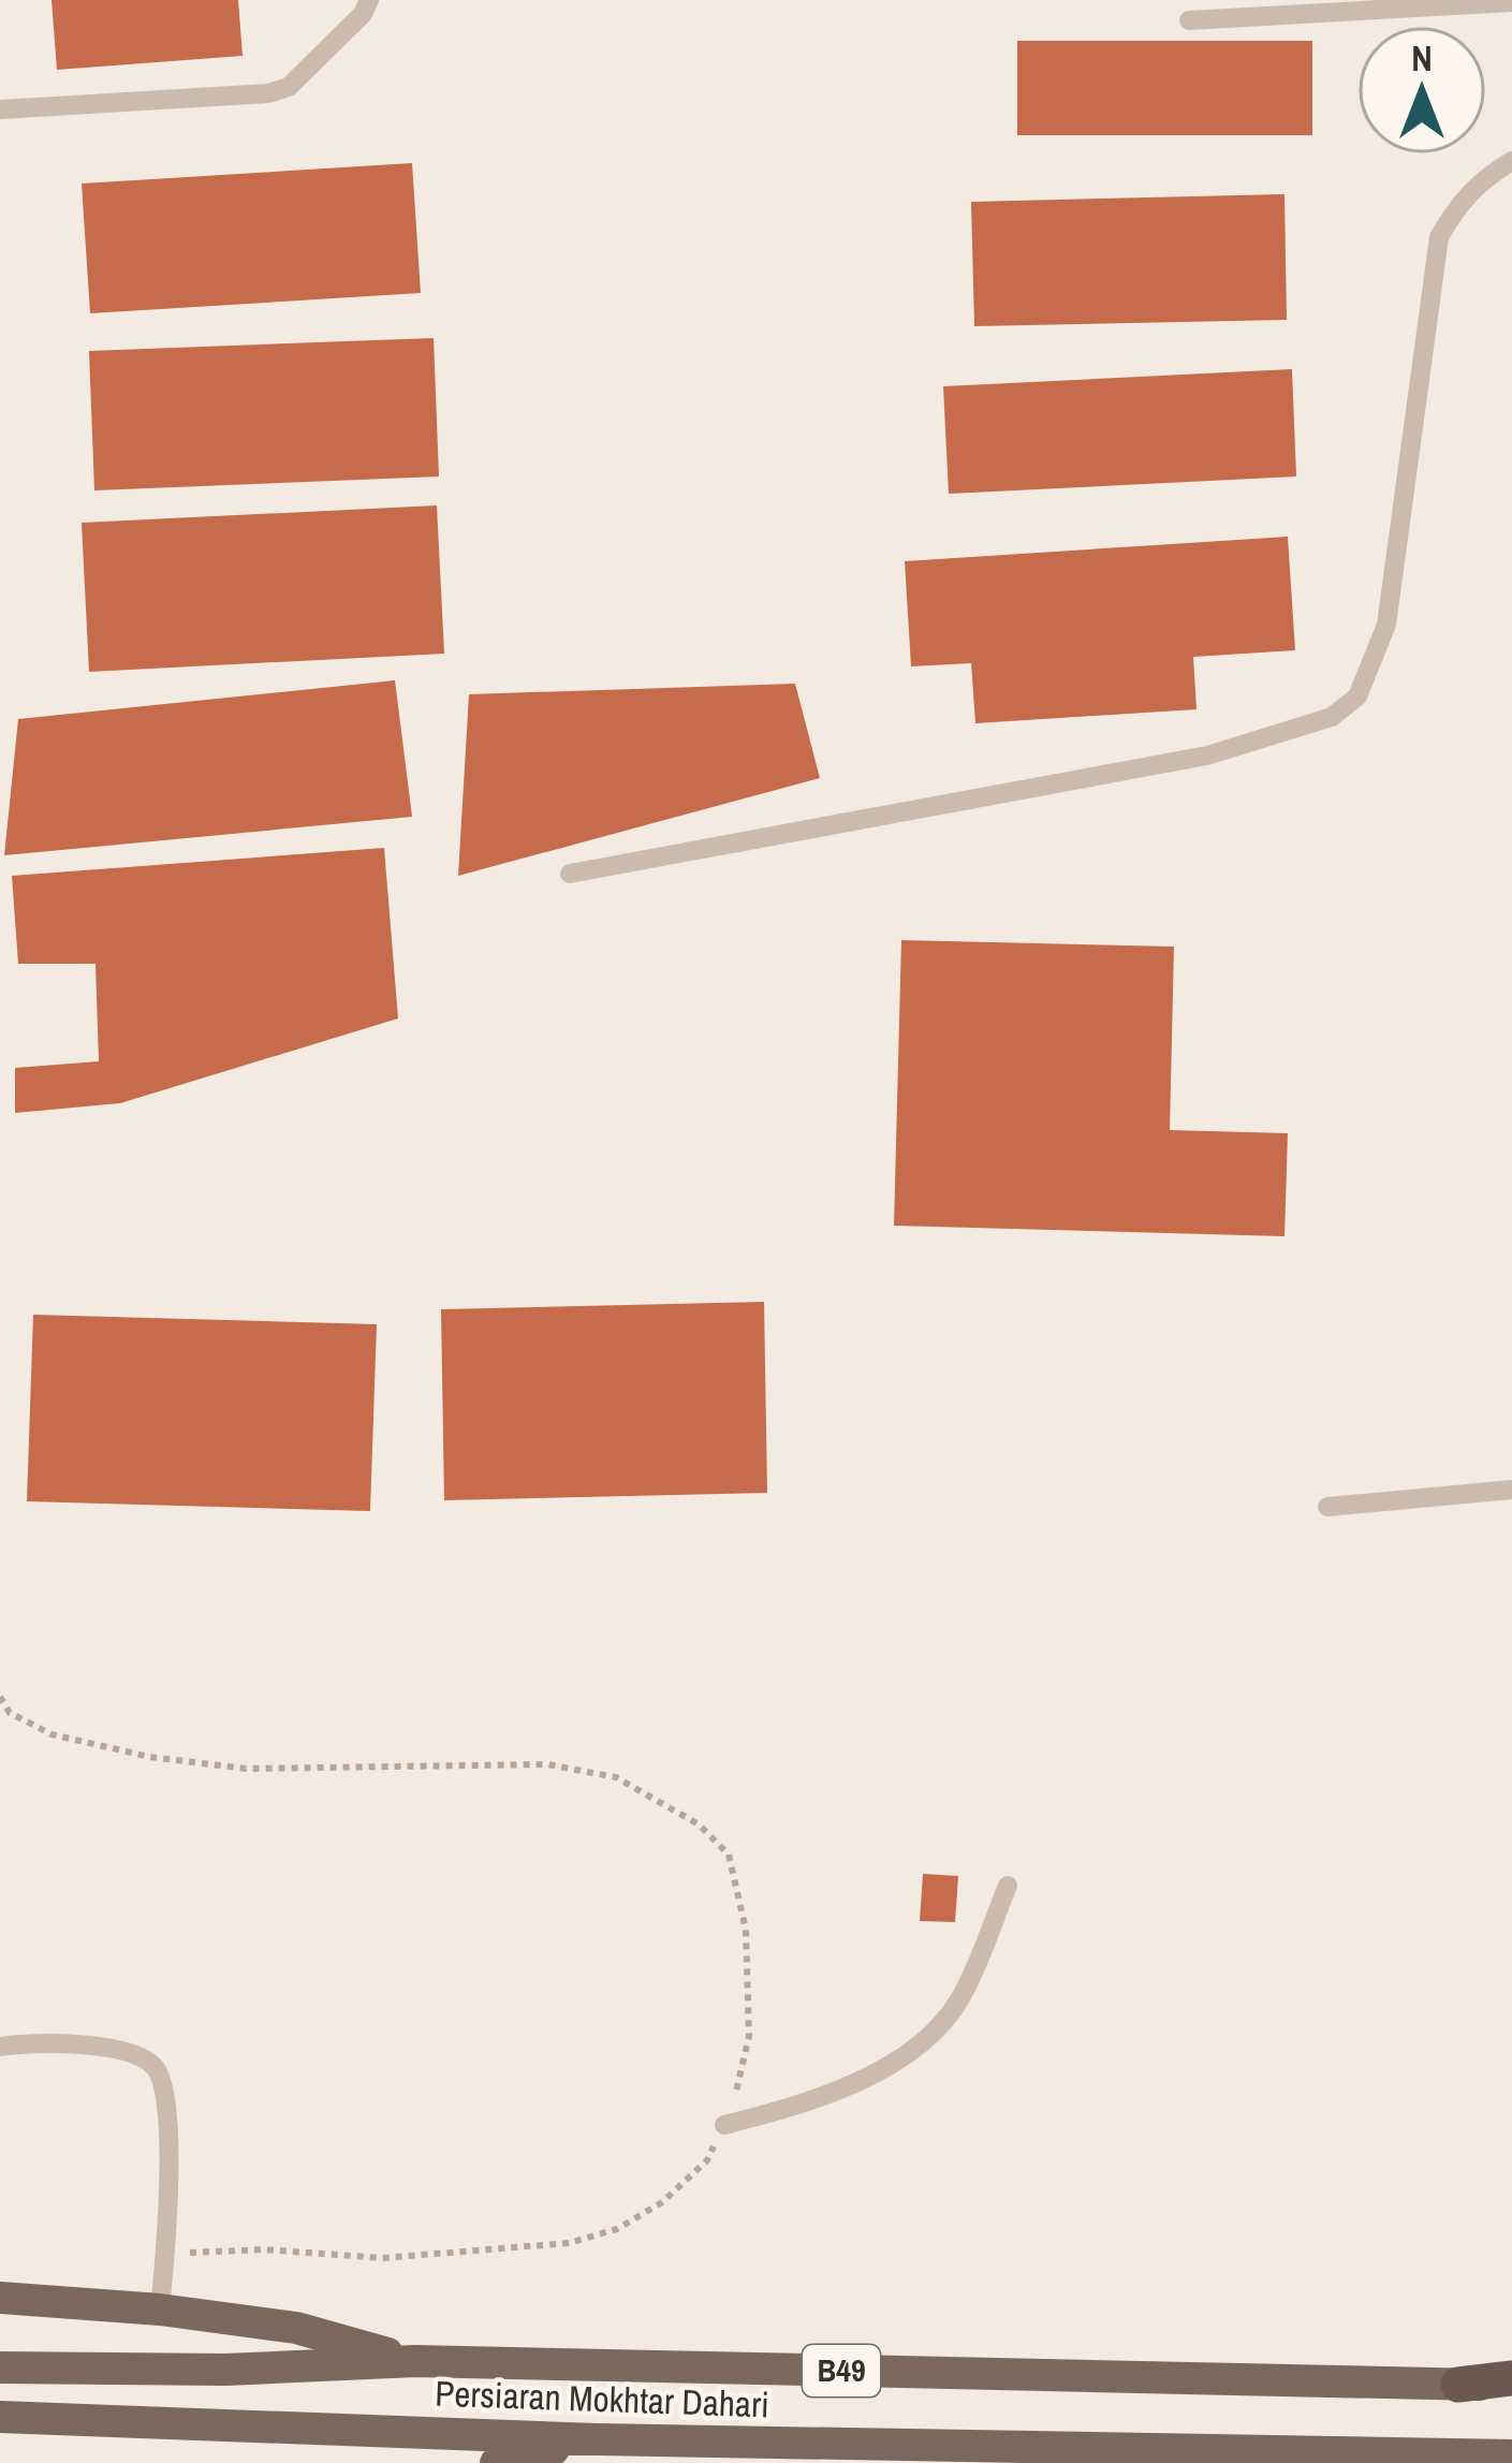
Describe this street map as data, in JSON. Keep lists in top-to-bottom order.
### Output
{
  "streets": {
    "highway": ["B49"],
    "main road": ["Persiaran Mokhtar Dahari"]
  },
  "crossings": [
    ["B49", "Persiaran Mokhtar Dahari"]
  ],
  "north": "top"
}
